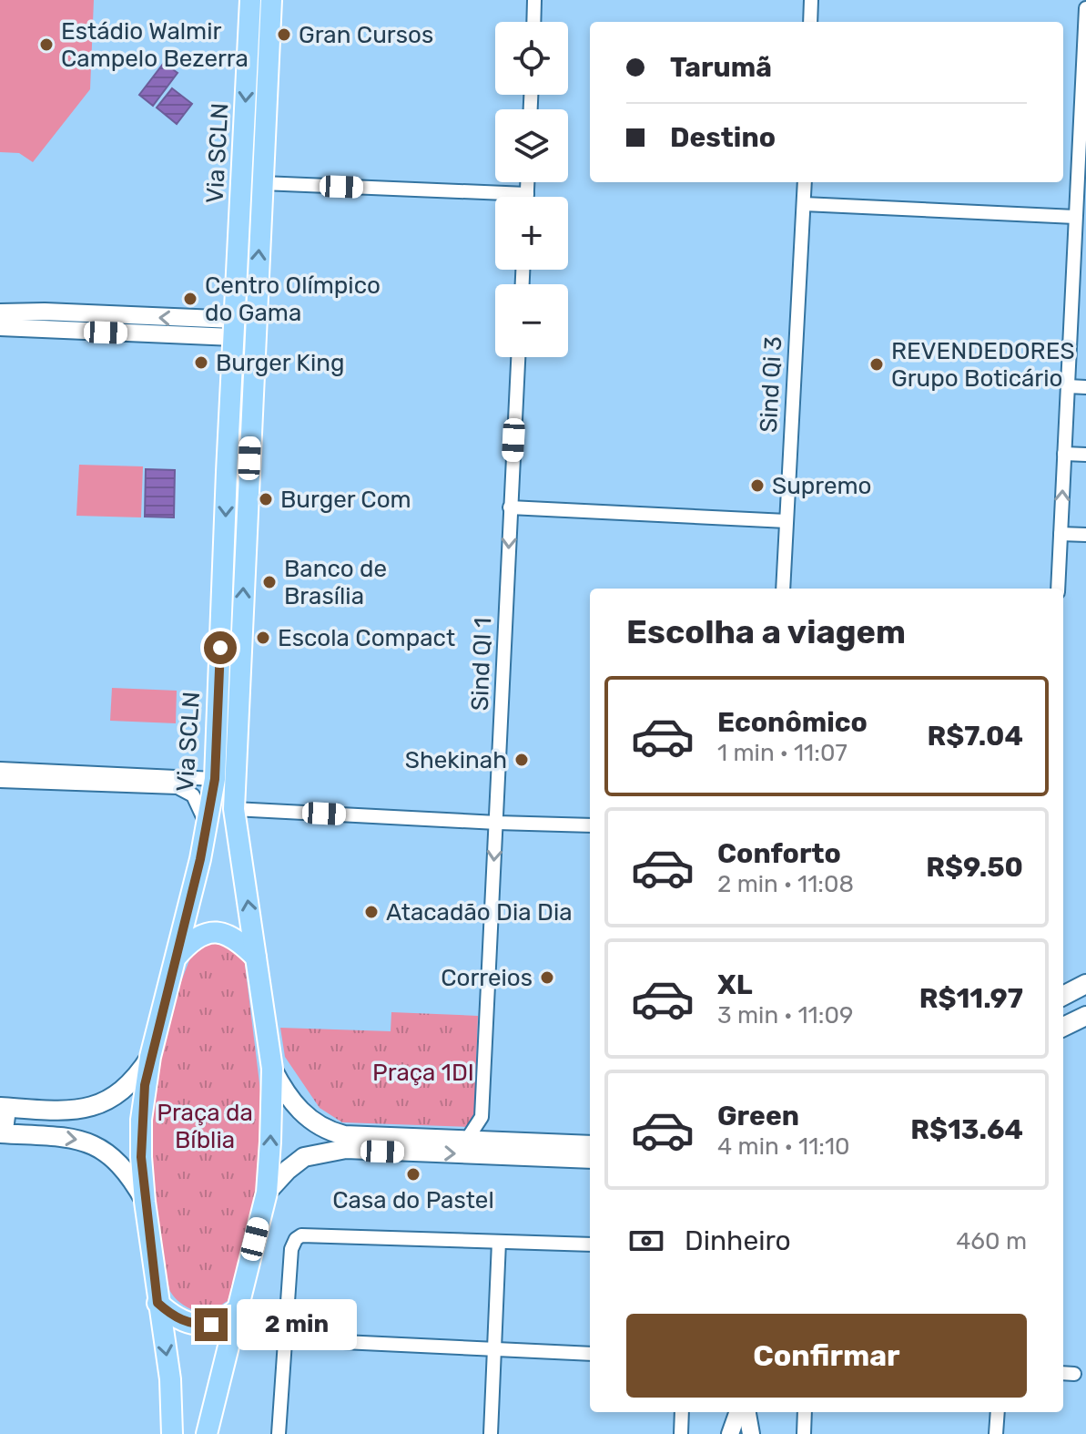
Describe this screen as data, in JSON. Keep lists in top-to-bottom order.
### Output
{
  "streets": {
    "main road": ["Via SCLN"],
    "street": ["Sind Qi 3", "Sind QI 1"]
  },
  "one_way": ["Sind QI 1"],
  "parks": ["Praça 1DI", "Praça da Bíblia"],
  "places": [
    "Gran Cursos",
    "Estádio Walmir Campelo Bezerra",
    "Centro Olímpico do Gama",
    "Burger King",
    "REVENDEDORES Grupo Boticário",
    "Supremo",
    "Burger Com",
    "Banco de Brasília",
    "Escola Compact",
    "Shekinah",
    "Atacadão Dia Dia",
    "Correios",
    "Casa do Pastel"
  ],
  "page": {
    "map_buttons": ["+", "−"],
    "banner": ["Tarumã", "Destino"],
    "heading": "Escolha a viagem",
    "list": [
      {
        "name": "Econômico",
        "note": "1 min · 11:07",
        "value": "R$7.04"
      },
      {
        "name": "Conforto",
        "note": "2 min · 11:08",
        "value": "R$9.50"
      },
      {
        "name": "XL",
        "note": "3 min · 11:09",
        "value": "R$11.97"
      },
      {
        "name": "Green",
        "note": "4 min · 11:10",
        "value": "R$13.64"
      }
    ],
    "pay": ["Dinheiro", "460 m"],
    "bubble": "2 min",
    "buttons": "Confirmar"
  }
}
